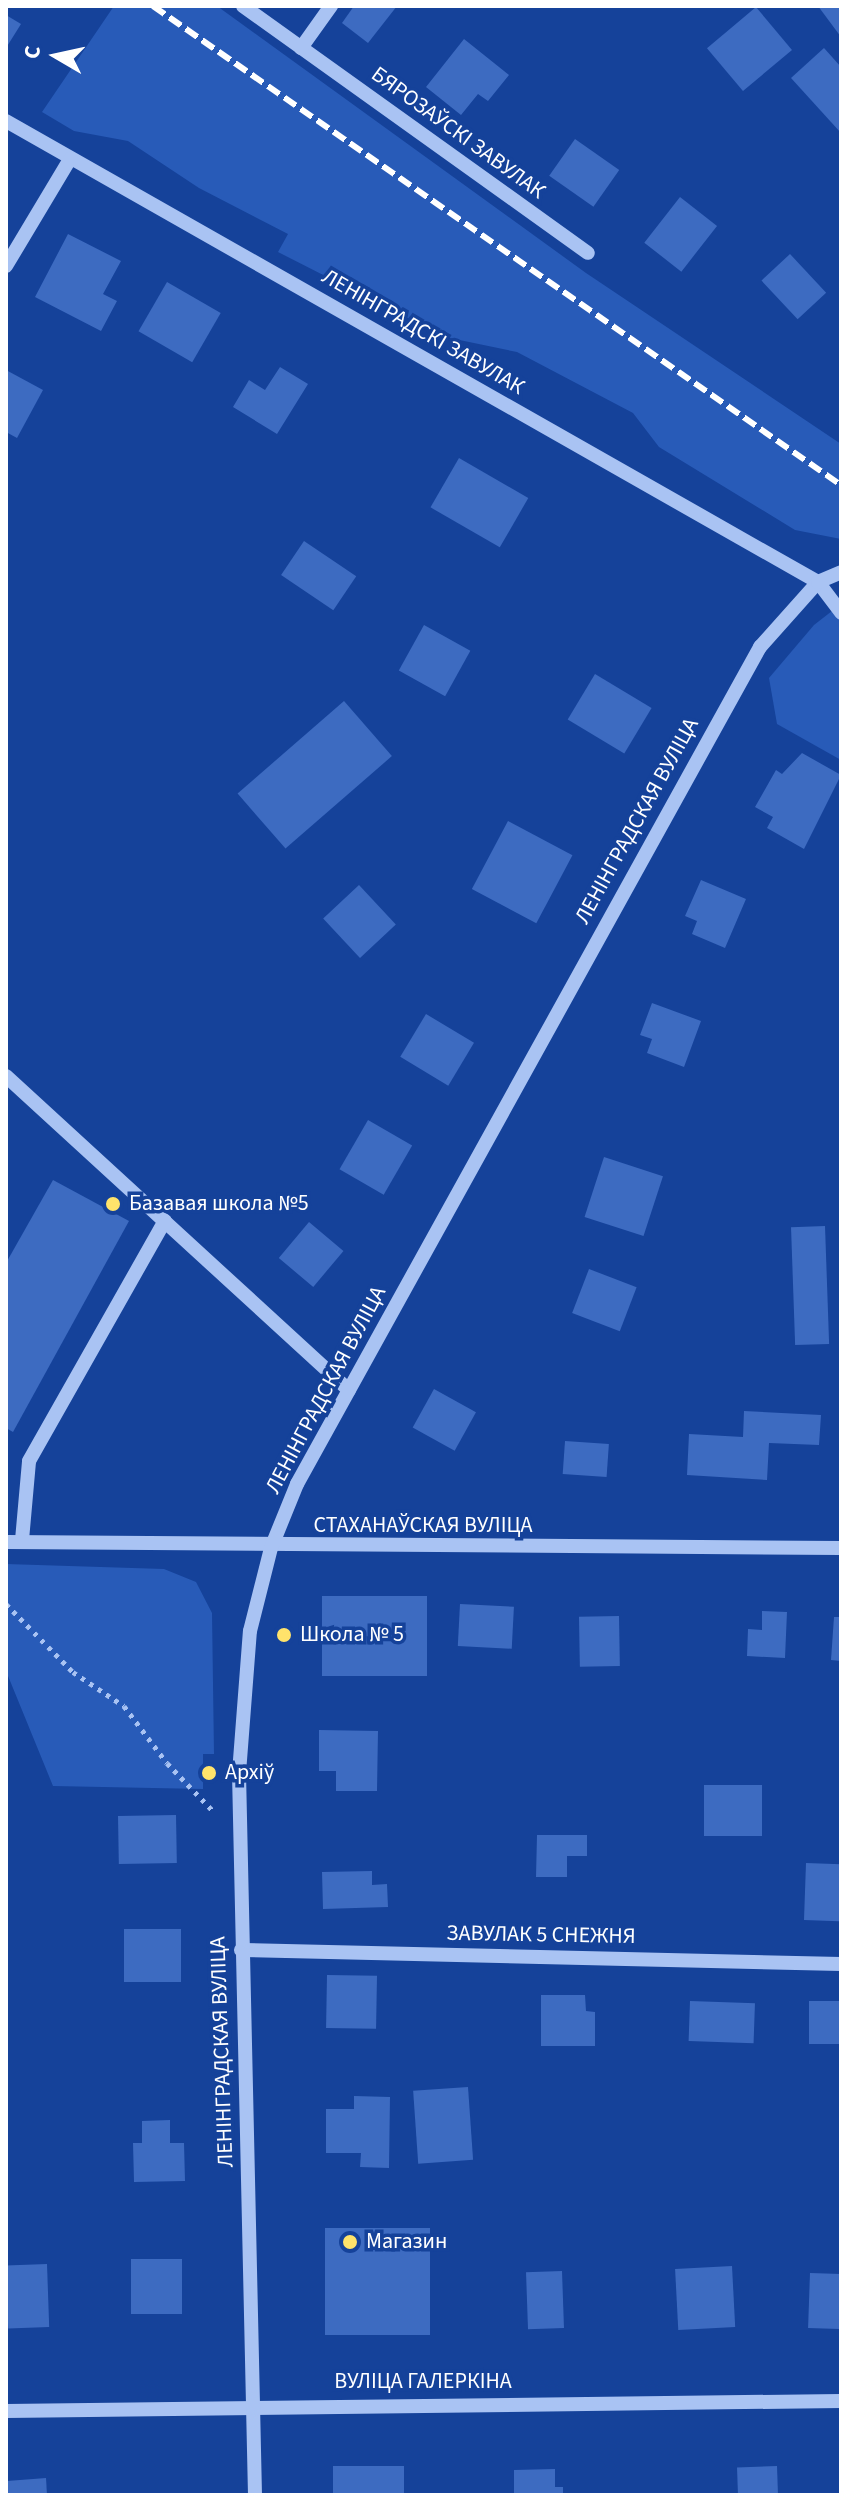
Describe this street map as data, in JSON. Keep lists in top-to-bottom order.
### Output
{
  "streets": {
    "street": [
      "БЯРОЗАЎСКІ ЗАВУЛАК",
      "ЛЕНІНГРАДСКІ ЗАВУЛАК",
      "ЛЕНІНГРАДСКАЯ ВУЛІЦА",
      "СТАХАНАЎСКАЯ ВУЛІЦА",
      "ЗАВУЛАК 5 СНЕЖНЯ",
      "ВУЛІЦА ГАЛЕРКІНА"
    ]
  },
  "crossings": [
    ["ЛЕНІНГРАДСКІ ЗАВУЛАК", "ЛЕНІНГРАДСКАЯ ВУЛІЦА"],
    ["ЛЕНІНГРАДСКАЯ ВУЛІЦА", "СТАХАНАЎСКАЯ ВУЛІЦА"],
    ["ЛЕНІНГРАДСКАЯ ВУЛІЦА", "ЗАВУЛАК 5 СНЕЖНЯ"],
    ["ЛЕНІНГРАДСКАЯ ВУЛІЦА", "ВУЛІЦА ГАЛЕРКІНА"]
  ],
  "places": [
    "Базавая школа №5",
    "Школа № 5",
    "Архіў",
    "Магазин"
  ],
  "north": "left"
}
